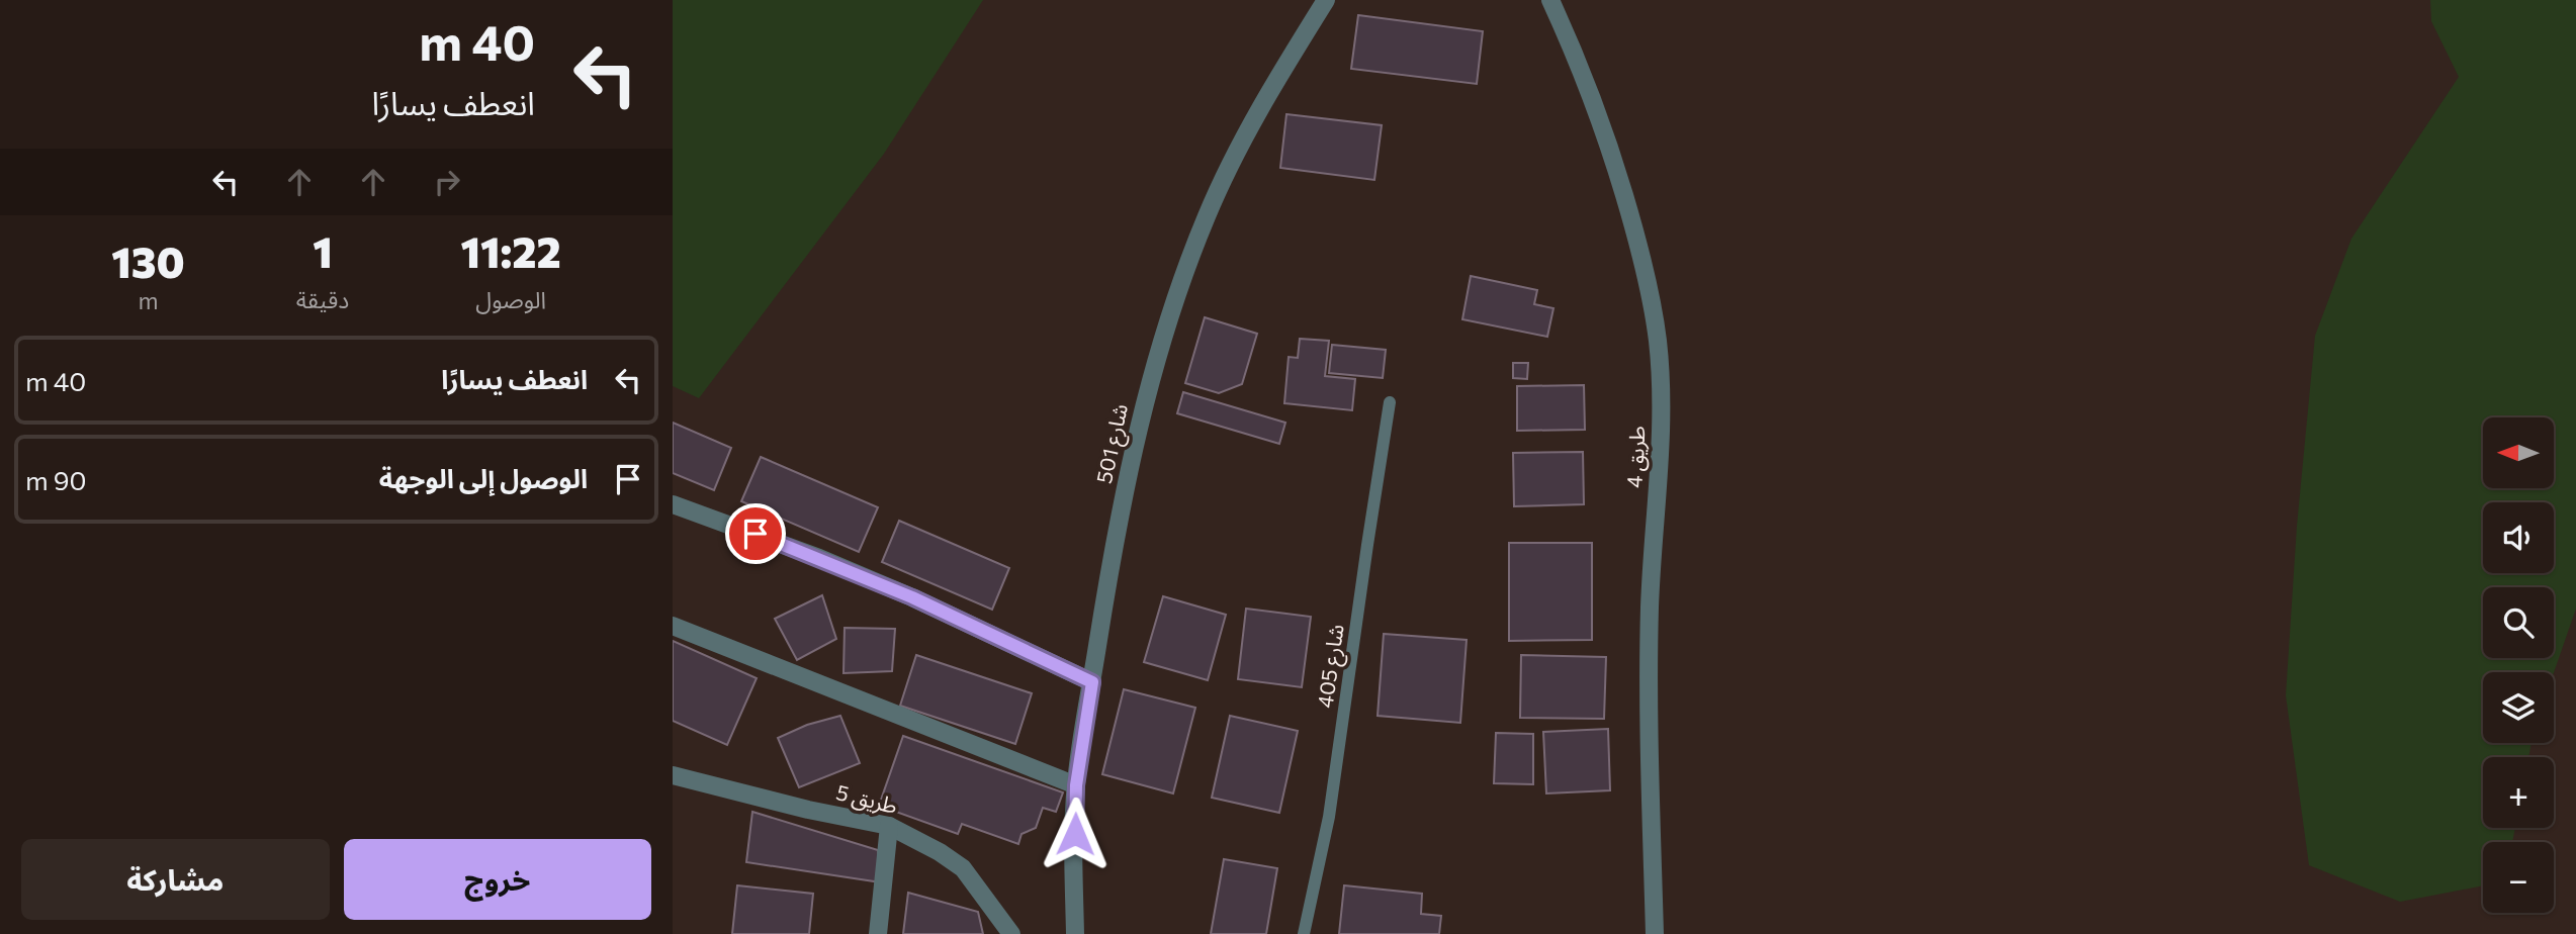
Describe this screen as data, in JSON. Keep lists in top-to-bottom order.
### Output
{
  "streets": {
    "street": ["شارع 501", "طريق 4", "طريق 5"],
    "lane": ["شارع 405"]
  },
  "north": "left",
  "page": {
    "turn": ["40 m", "انعطف يسارًا"],
    "eta": [
      "11:22",
      "الوصول",
      "1",
      "دقيقة",
      "130",
      "m"
    ],
    "list": [
      {
        "name": "انعطف يسارًا",
        "value": "40 m"
      },
      {
        "name": "الوصول إلى الوجهة",
        "value": "90 m"
      }
    ],
    "map_buttons": ["+", "−"],
    "buttons": ["خروج", "مشاركة"]
  }
}
